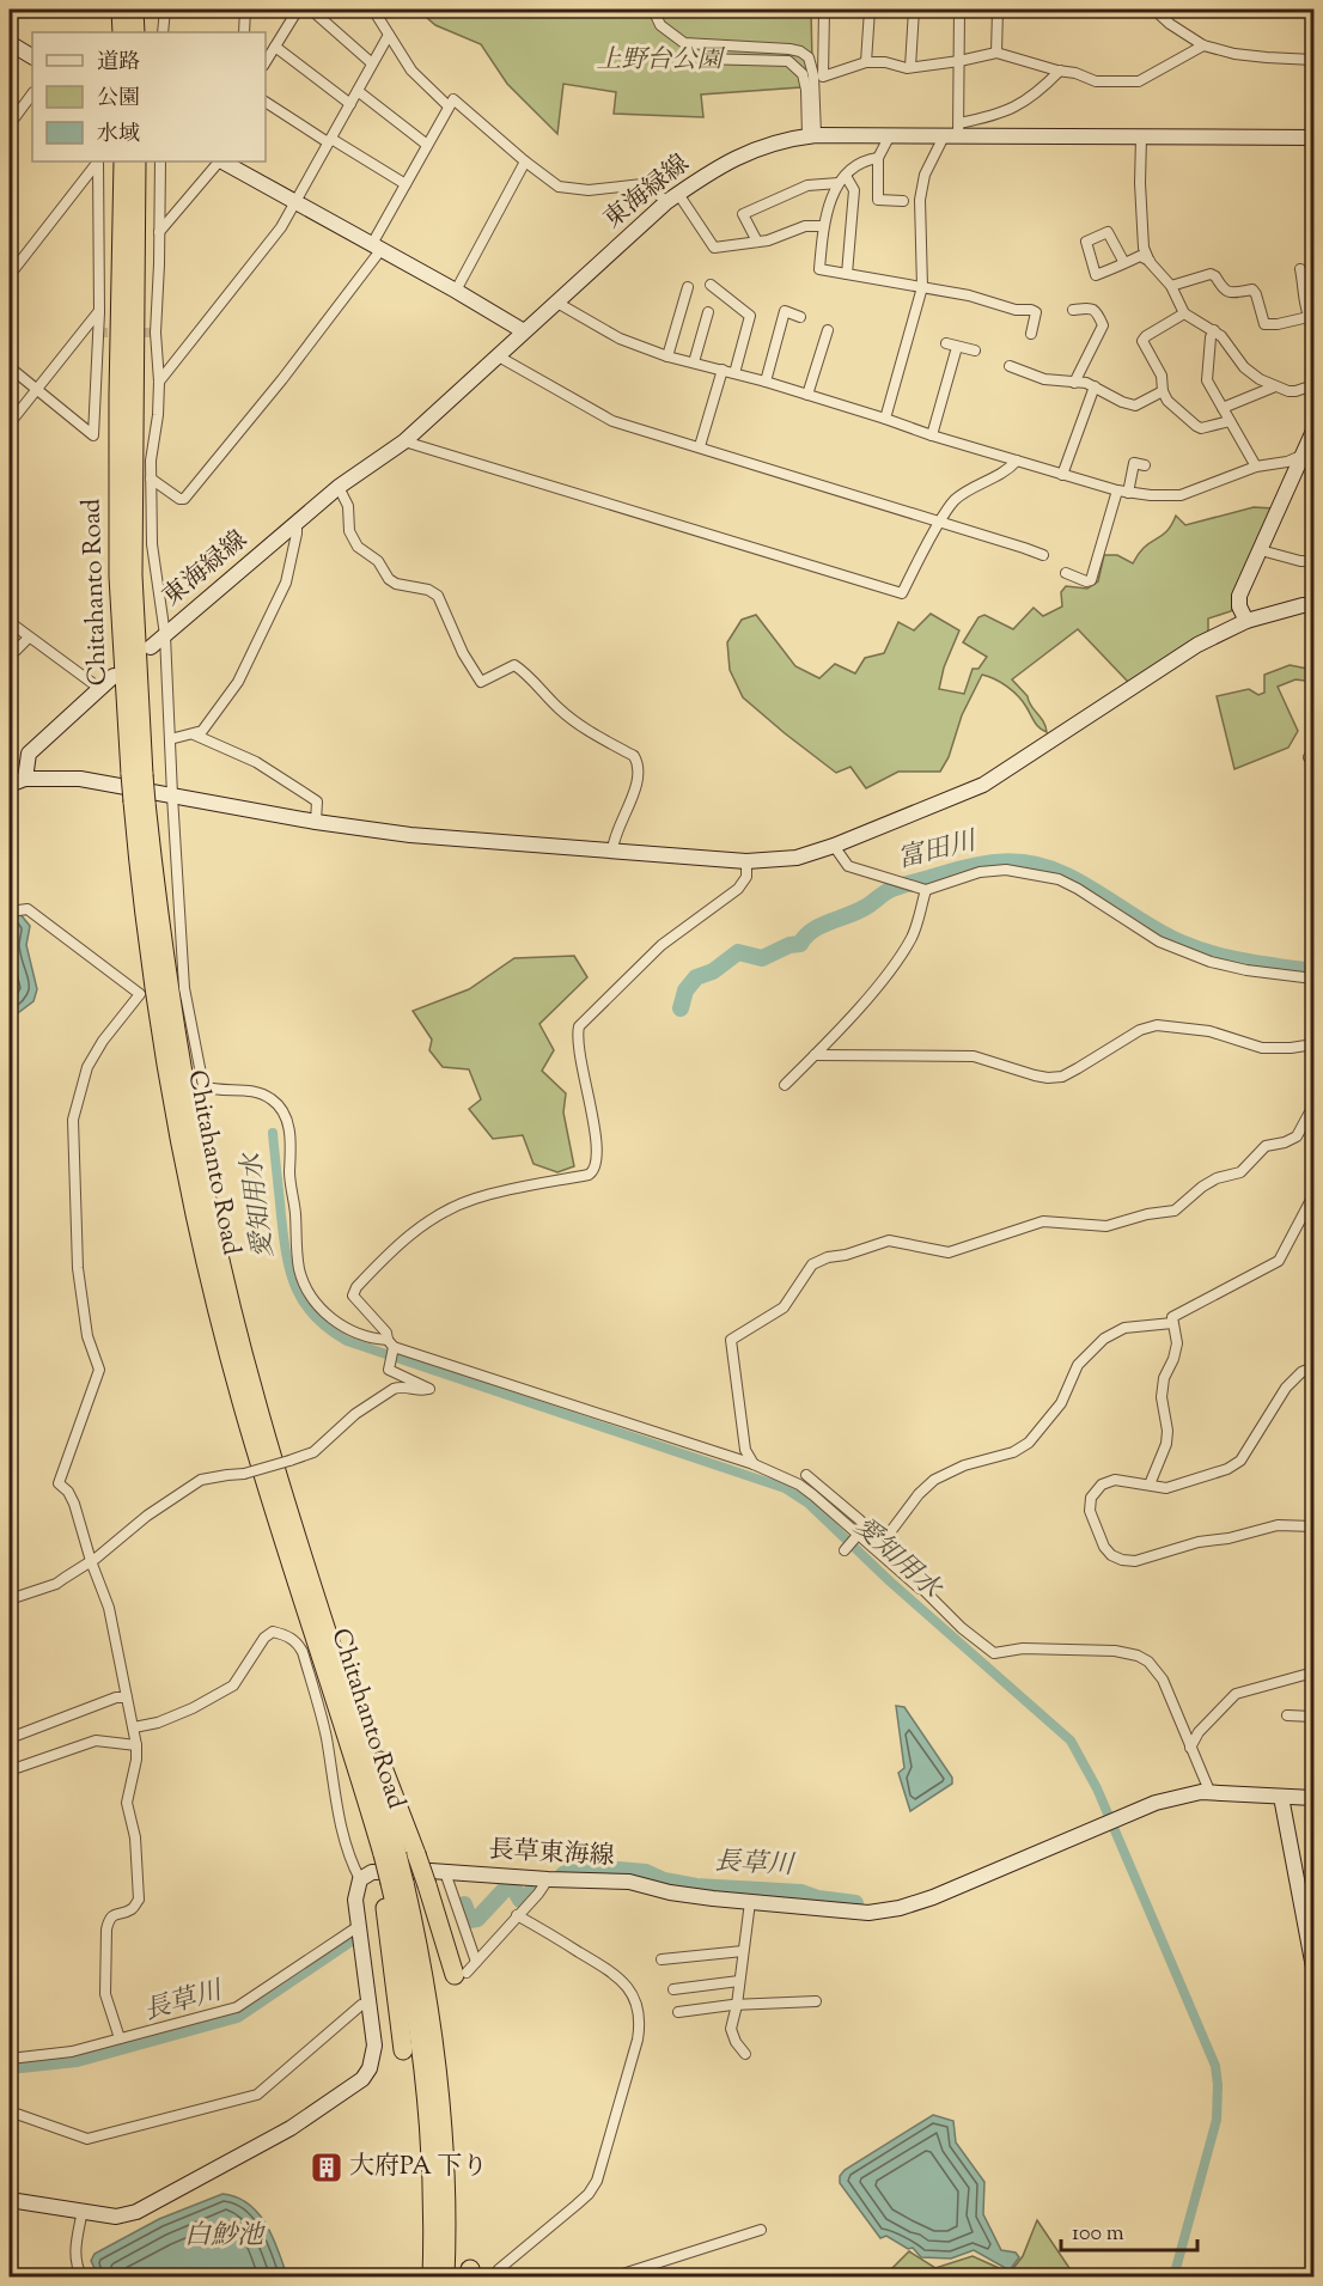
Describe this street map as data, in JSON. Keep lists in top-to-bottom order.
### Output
{
  "streets": {
    "highway": ["Chitahanto Road"],
    "main road": ["東海緑線", "長草東海線"]
  },
  "crossings": [
    ["Chitahanto Road", "長草東海線"]
  ],
  "water": [
    "富田川",
    "愛知用水",
    "長草川",
    "白魦池"
  ],
  "parks": ["上野台公園"],
  "places": {
    "building": ["大府PA 下り"]
  },
  "legend": ["道路", "公園", "水域"],
  "scale_bar": "100 m"
}
